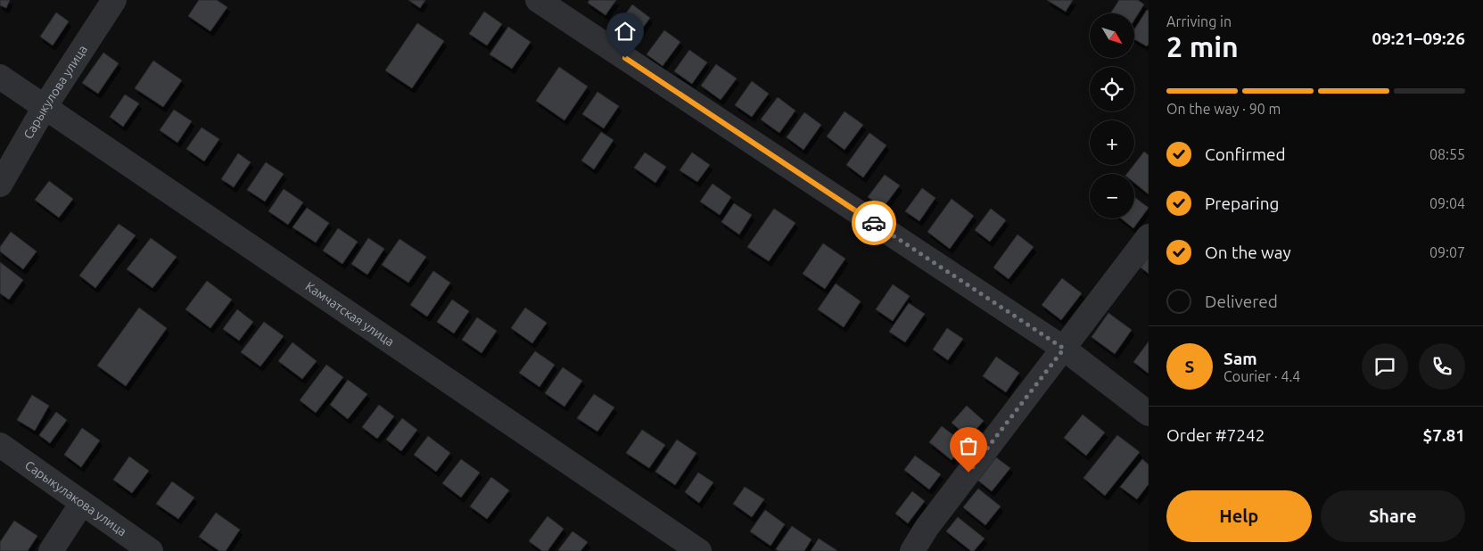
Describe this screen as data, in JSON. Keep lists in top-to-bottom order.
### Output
{
  "streets": {
    "street": ["Сарыкулова улица", "Камчатская улица", "Сарыкулакова улица"]
  },
  "crossings": [
    ["Сарыкулова улица", "Камчатская улица"]
  ],
  "north": "bottom right",
  "page": {
    "heading": ["2 min", "Arriving in", "09:21–09:26"],
    "panel": [
      "Sam",
      "Courier · 4.4",
      "Order #7242",
      "$7.81"
    ],
    "map_buttons": ["+", "−"],
    "bar": "On the way · 90 m",
    "list": [
      ["Confirmed", "08:55"],
      ["Preparing", "09:04"],
      ["On the way", "09:07"],
      "Delivered"
    ],
    "round": "S",
    "buttons": ["Help", "Share"]
  }
}
